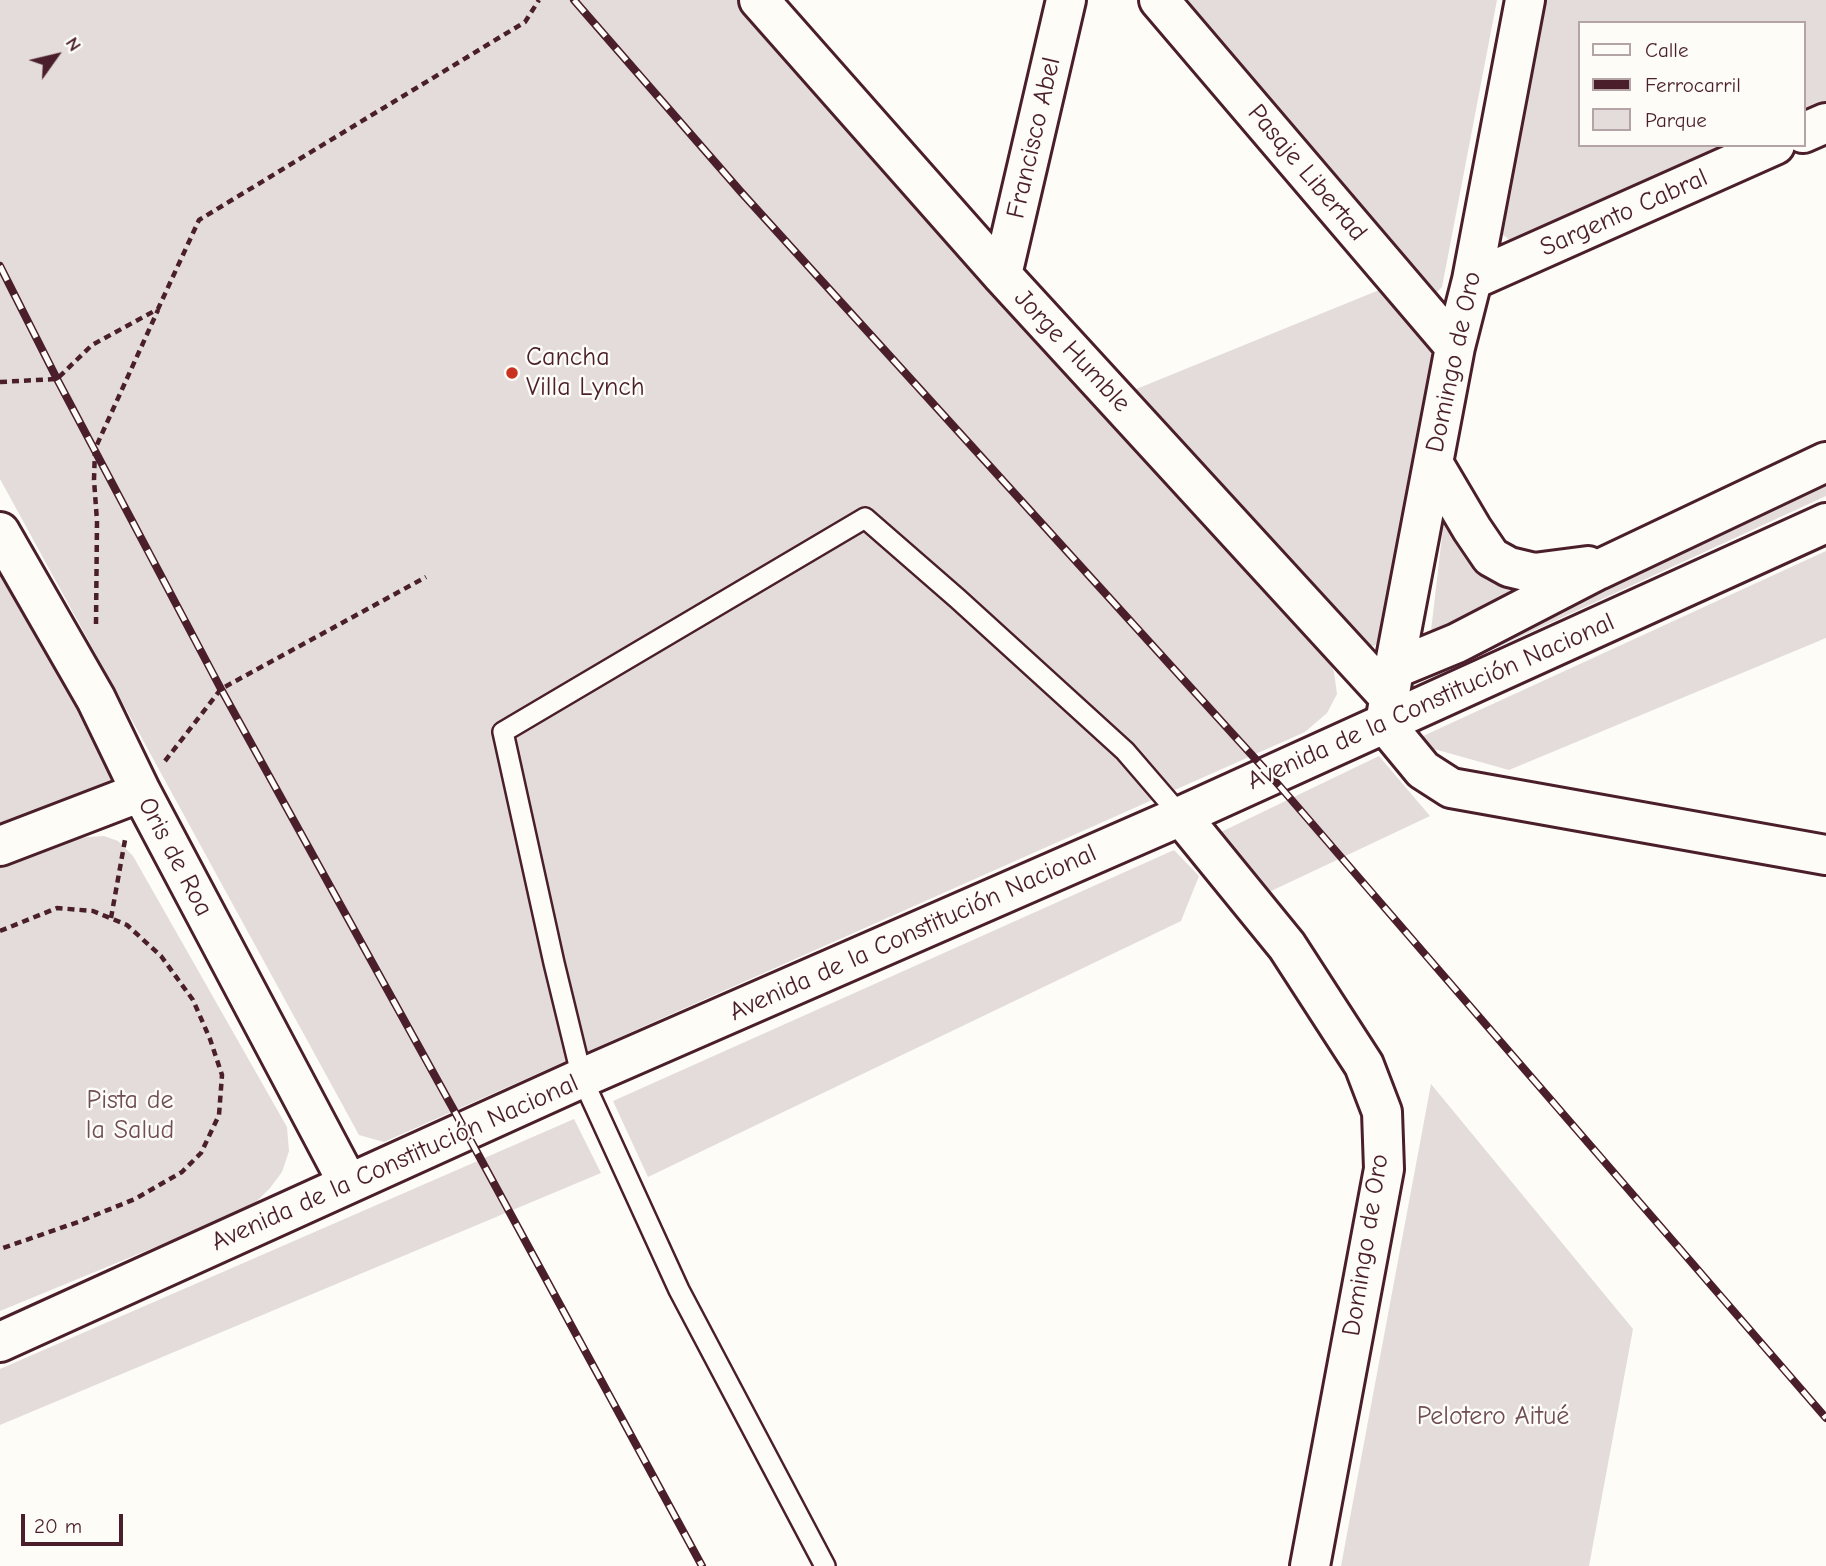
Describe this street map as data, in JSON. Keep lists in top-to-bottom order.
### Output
{
  "streets": {
    "street": [
      "Francisco Abel",
      "Pasaje Libertad",
      "Sargento Cabral",
      "Jorge Humble",
      "Domingo de Oro",
      "Avenida de la Constitución Nacional",
      "Oris de Roa"
    ]
  },
  "crossings": [
    ["Francisco Abel", "Jorge Humble"],
    ["Pasaje Libertad", "Domingo de Oro"],
    ["Sargento Cabral", "Domingo de Oro"],
    ["Jorge Humble", "Domingo de Oro"],
    ["Jorge Humble", "Avenida de la Constitución Nacional"],
    ["Domingo de Oro", "Avenida de la Constitución Nacional"],
    ["Avenida de la Constitución Nacional", "Oris de Roa"]
  ],
  "parks": ["Pista de la Salud", "Pelotero Aitué"],
  "places": ["Cancha Villa Lynch"],
  "legend": ["Calle", "Ferrocarril", "Parque"],
  "scale_bar": "20 m",
  "north": "top right"
}
